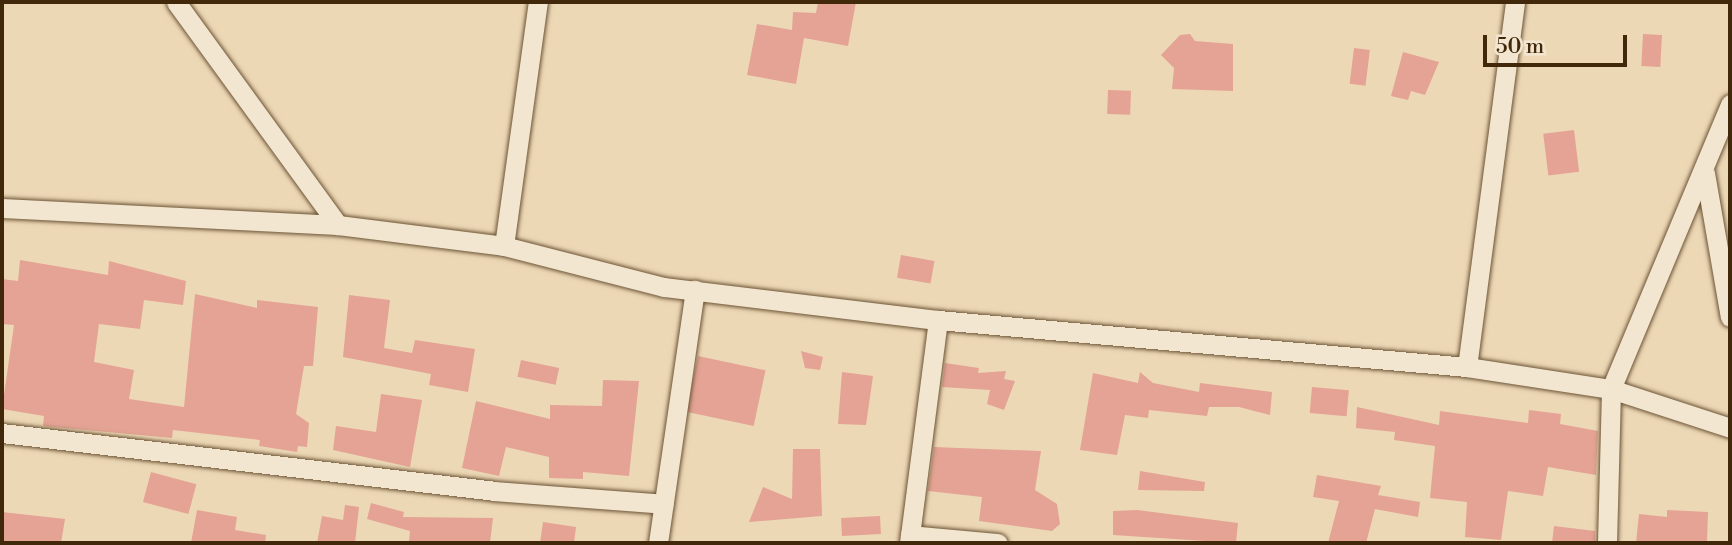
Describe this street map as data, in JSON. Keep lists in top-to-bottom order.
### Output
{
  "scale_bar": "50 m"
}
